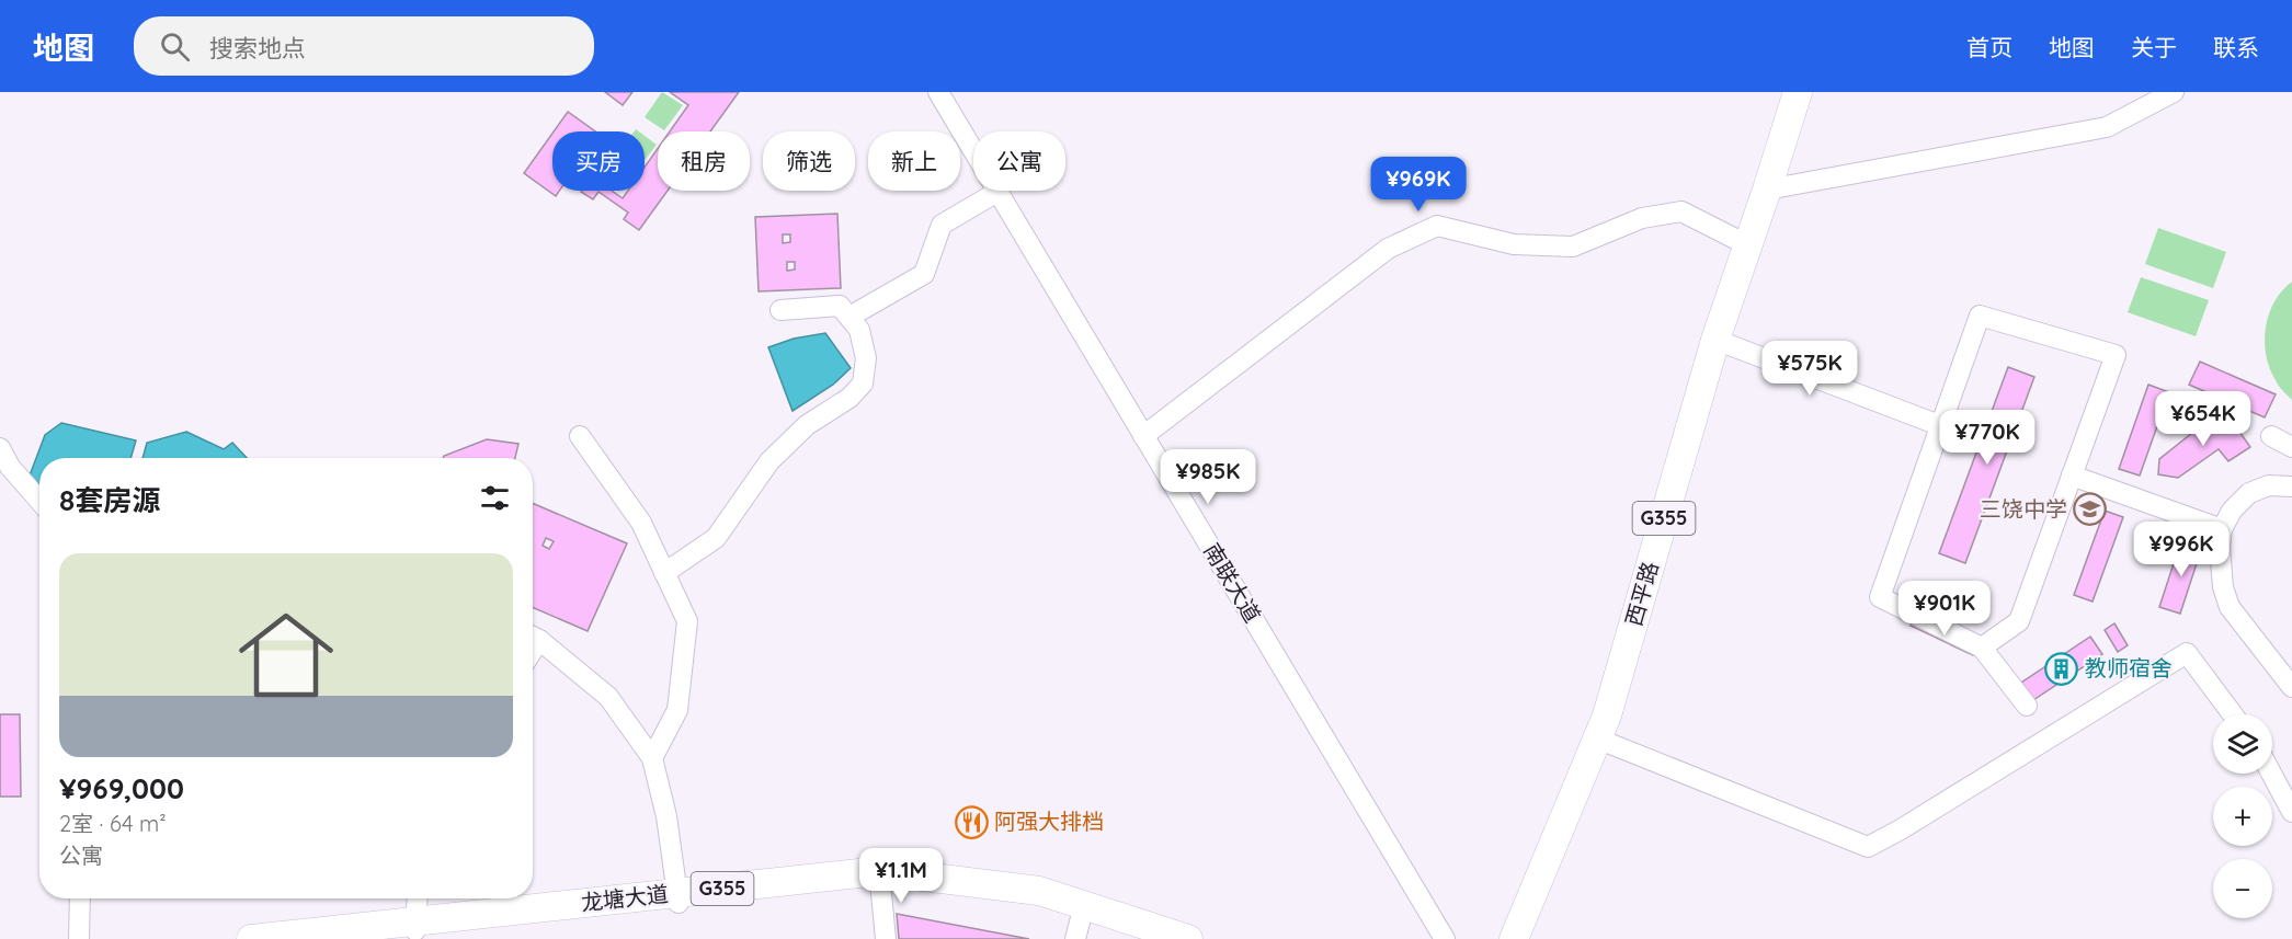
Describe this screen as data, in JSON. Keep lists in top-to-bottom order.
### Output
{
  "streets": {
    "highway": ["G355", "西平路", "龙塘大道"],
    "street": ["南联大道"]
  },
  "places": {
    "school or university": ["三饶中学"],
    "building": ["教师宿舍"],
    "restaurant": ["阿强大排档"]
  },
  "page": {
    "header": "地图",
    "search": "搜索地点",
    "nav": [
      "首页",
      "地图",
      "关于",
      "联系"
    ],
    "chip": [
      "买房",
      "租房",
      "筛选",
      "新上",
      "公寓"
    ],
    "price": [
      "¥969K",
      "¥575K",
      "¥654K",
      "¥770K",
      "¥985K",
      "¥996K",
      "¥901K",
      "¥1.1M"
    ],
    "heading": "8套房源",
    "list": [
      {
        "name": "¥969,000",
        "note": "2室 · 64 m² · 公寓"
      }
    ],
    "map_buttons": ["+", "−"]
  }
}
